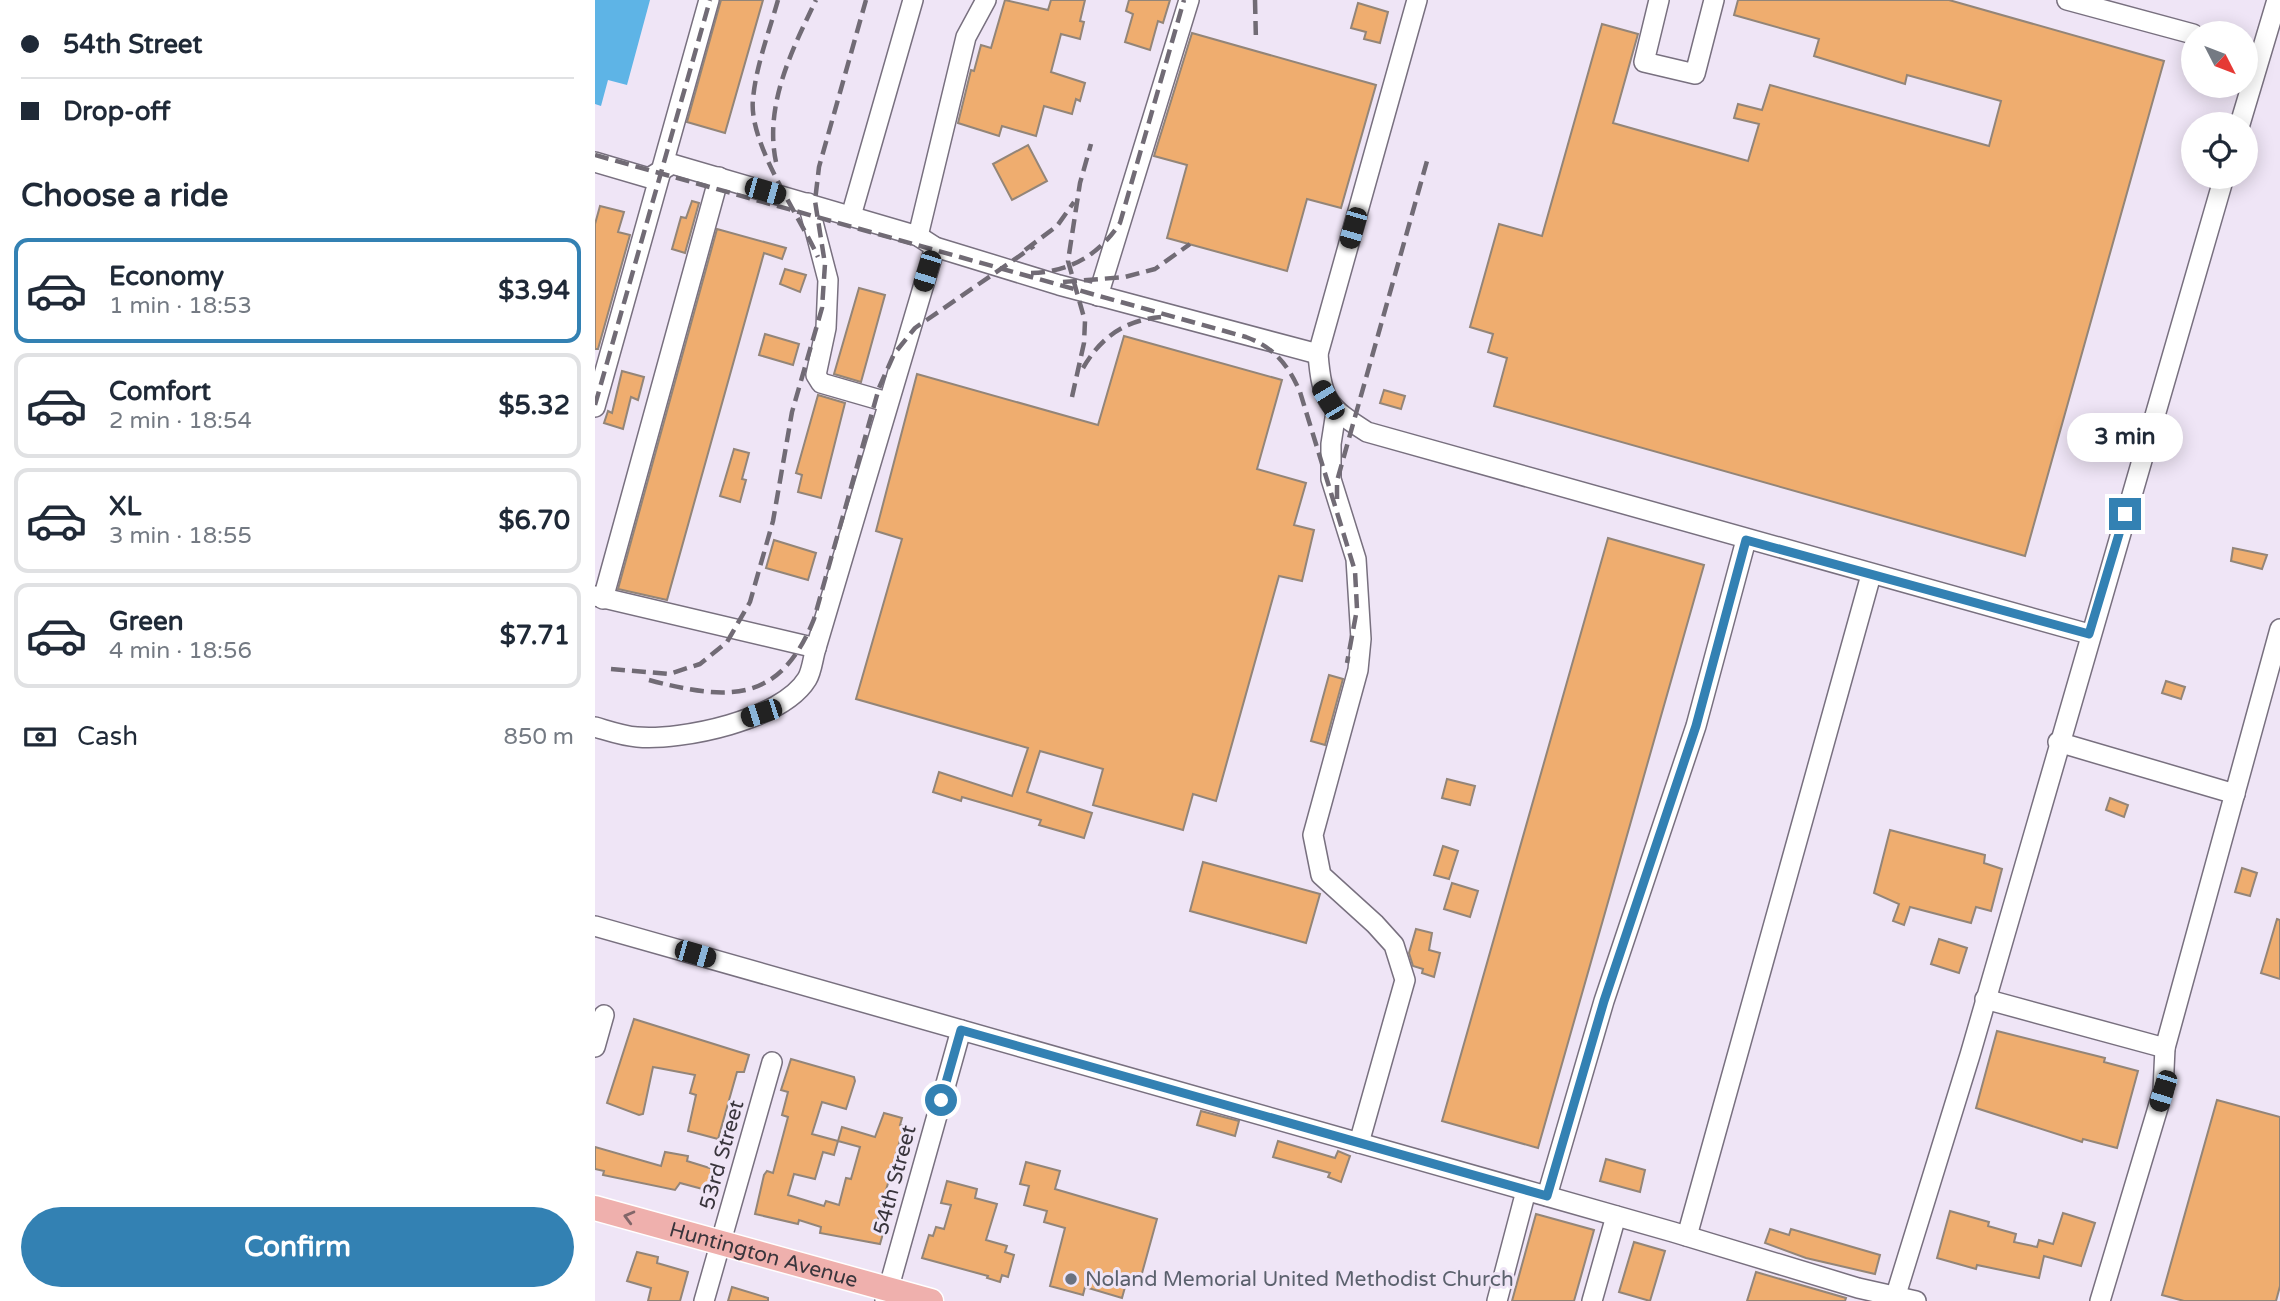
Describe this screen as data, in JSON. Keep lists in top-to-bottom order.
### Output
{
  "streets": {
    "main road": ["Huntington Avenue"],
    "street": ["53rd Street", "54th Street"]
  },
  "crossings": [
    ["53rd Street", "Huntington Avenue"],
    ["54th Street", "Huntington Avenue"]
  ],
  "one_way": ["Huntington Avenue"],
  "places": ["Noland Memorial United Methodist Church"],
  "north": "bottom right",
  "page": {
    "banner": ["54th Street", "Drop-off"],
    "heading": "Choose a ride",
    "list": [
      {
        "name": "Economy",
        "note": "1 min · 18:53",
        "value": "$3.94"
      },
      {
        "name": "Comfort",
        "note": "2 min · 18:54",
        "value": "$5.32"
      },
      {
        "name": "XL",
        "note": "3 min · 18:55",
        "value": "$6.70"
      },
      {
        "name": "Green",
        "note": "4 min · 18:56",
        "value": "$7.71"
      }
    ],
    "bubble": "3 min",
    "pay": ["Cash", "850 m"],
    "buttons": "Confirm"
  }
}
